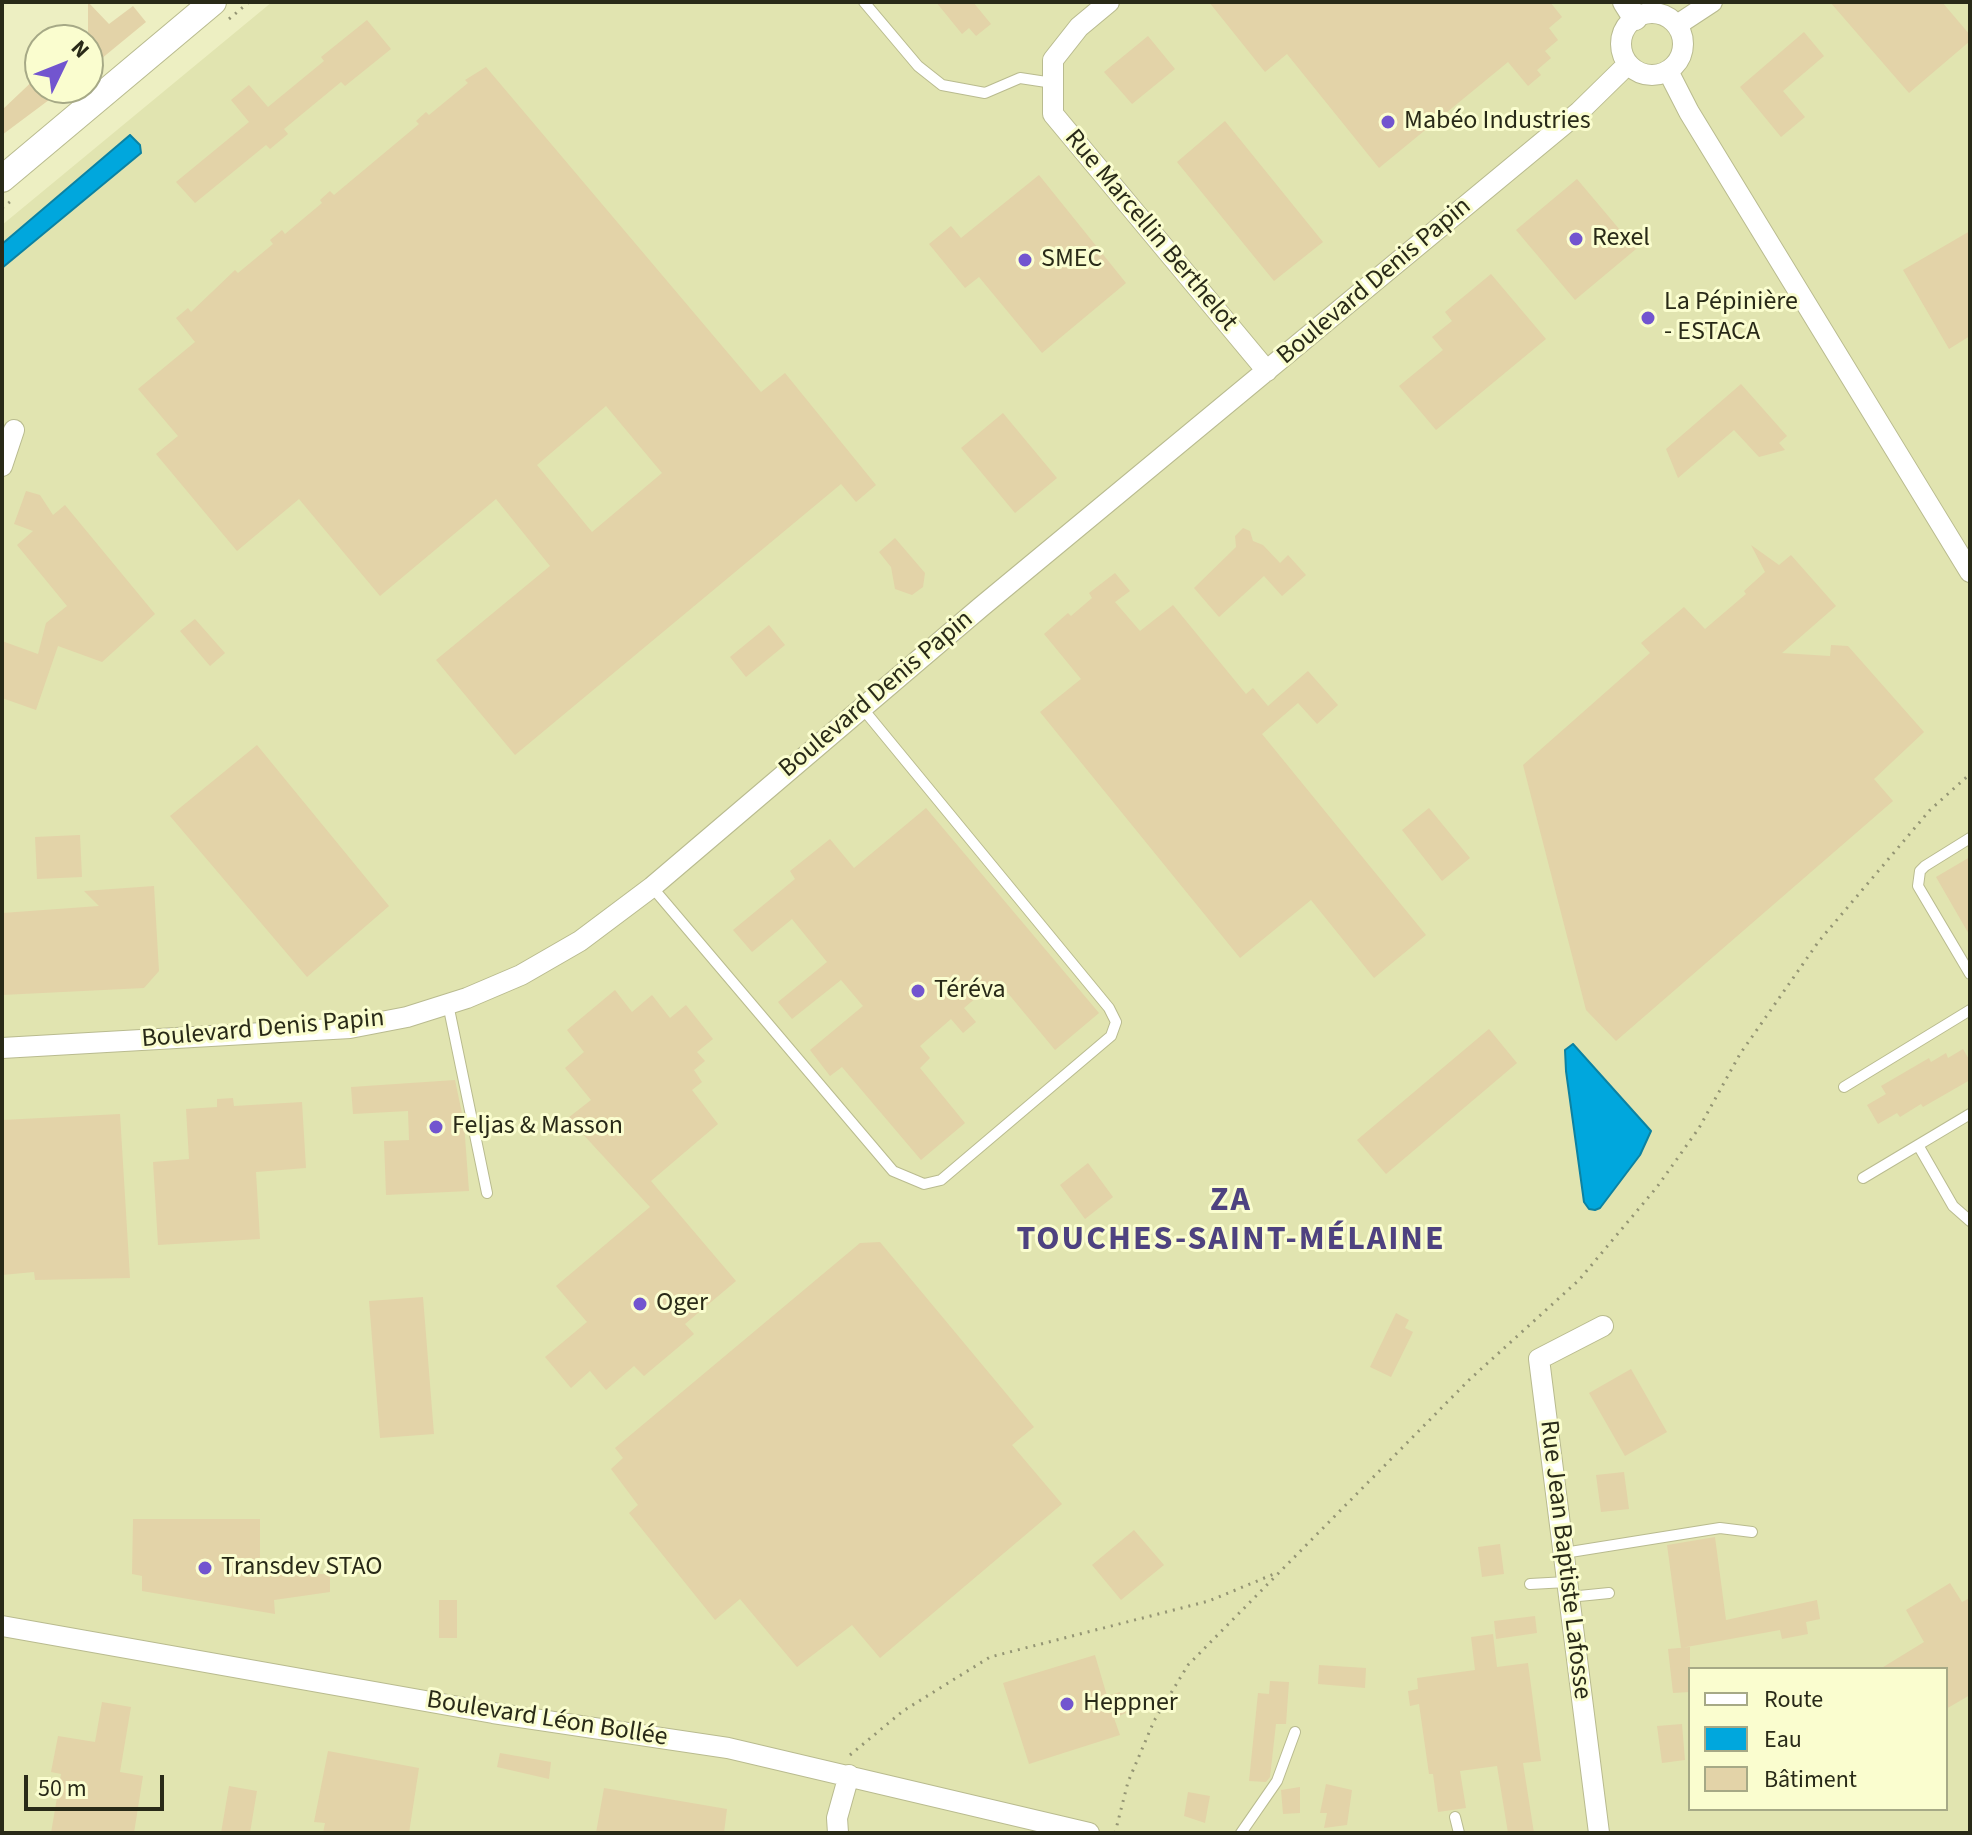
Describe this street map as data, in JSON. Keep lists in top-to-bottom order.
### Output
{
  "streets": {
    "street": [
      "Rue Marcellin Berthelot",
      "Boulevard Denis Papin",
      "Rue Jean Baptiste Lafosse",
      "Boulevard Léon Bollée"
    ]
  },
  "crossings": [
    ["Rue Marcellin Berthelot", "Boulevard Denis Papin"]
  ],
  "districts": ["ZA TOUCHES-SAINT-MÉLAINE"],
  "places": [
    "Mabéo Industries",
    "Rexel",
    "SMEC",
    "La Pépinière - ESTACA",
    "Téréva",
    "Feljas & Masson",
    "Oger",
    "Transdev STAO",
    "Heppner"
  ],
  "legend": ["Route", "Eau", "Bâtiment"],
  "scale_bar": "50 m",
  "north": "top right"
}
